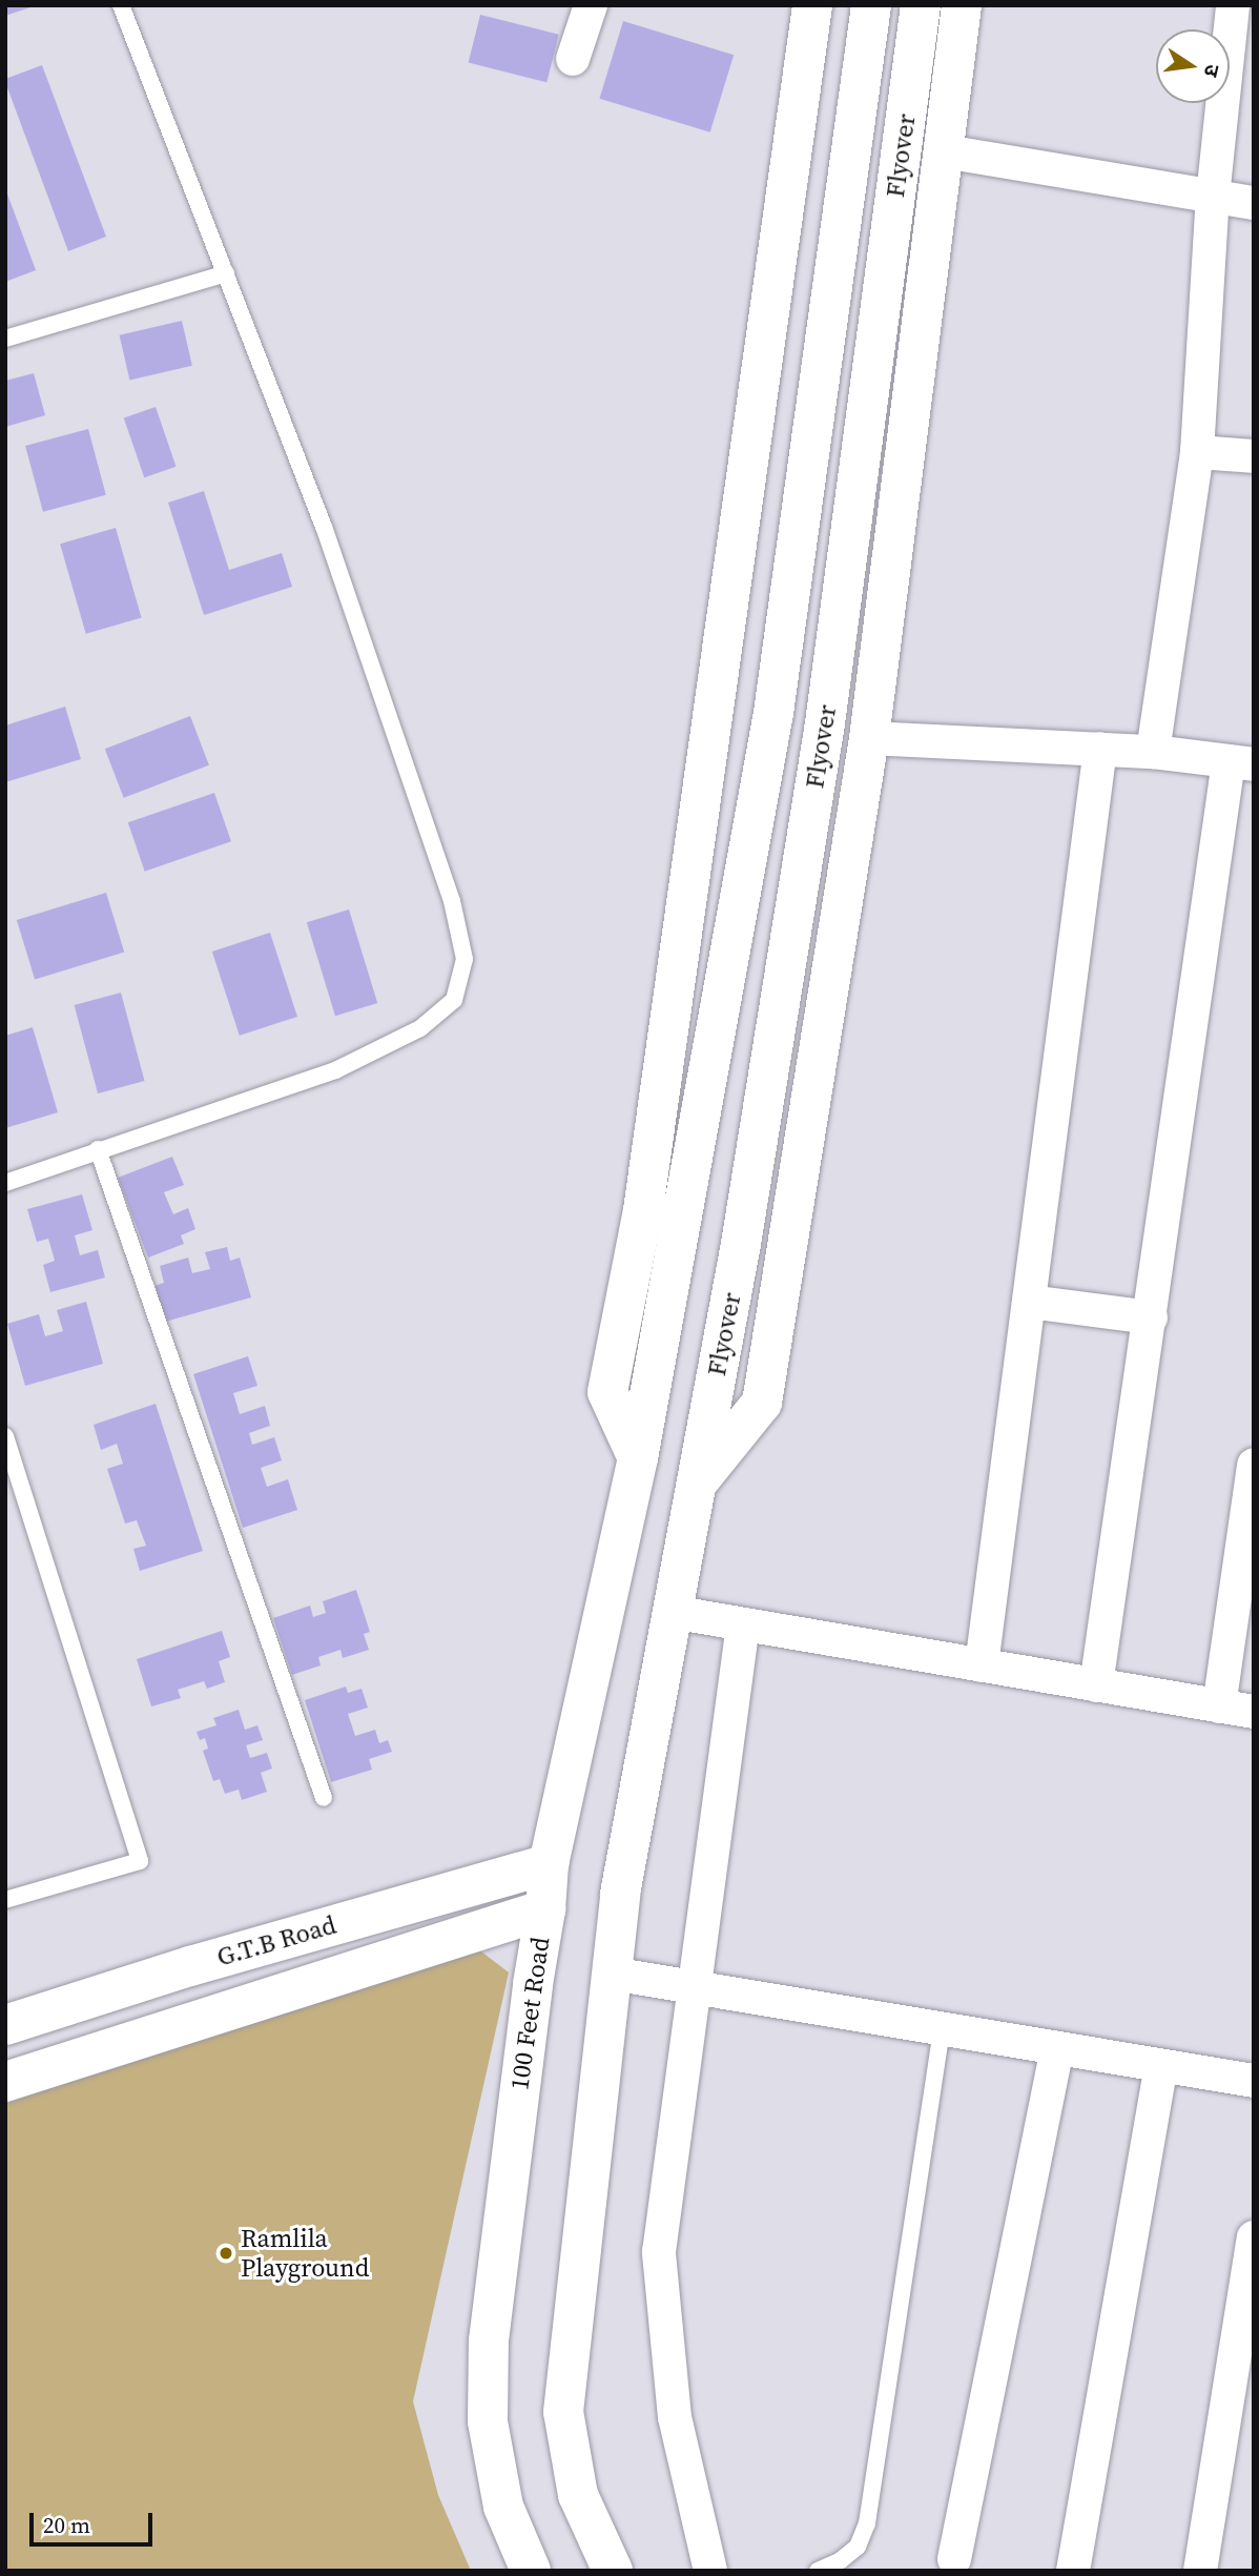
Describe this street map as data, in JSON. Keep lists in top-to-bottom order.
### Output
{
  "streets": {
    "main road": ["Flyover", "G.T.B Road", "100 Feet Road"]
  },
  "crossings": [
    ["Flyover", "100 Feet Road"],
    ["G.T.B Road", "100 Feet Road"]
  ],
  "places": ["Ramlila Playground"],
  "scale_bar": "20 m",
  "north": "right"
}
